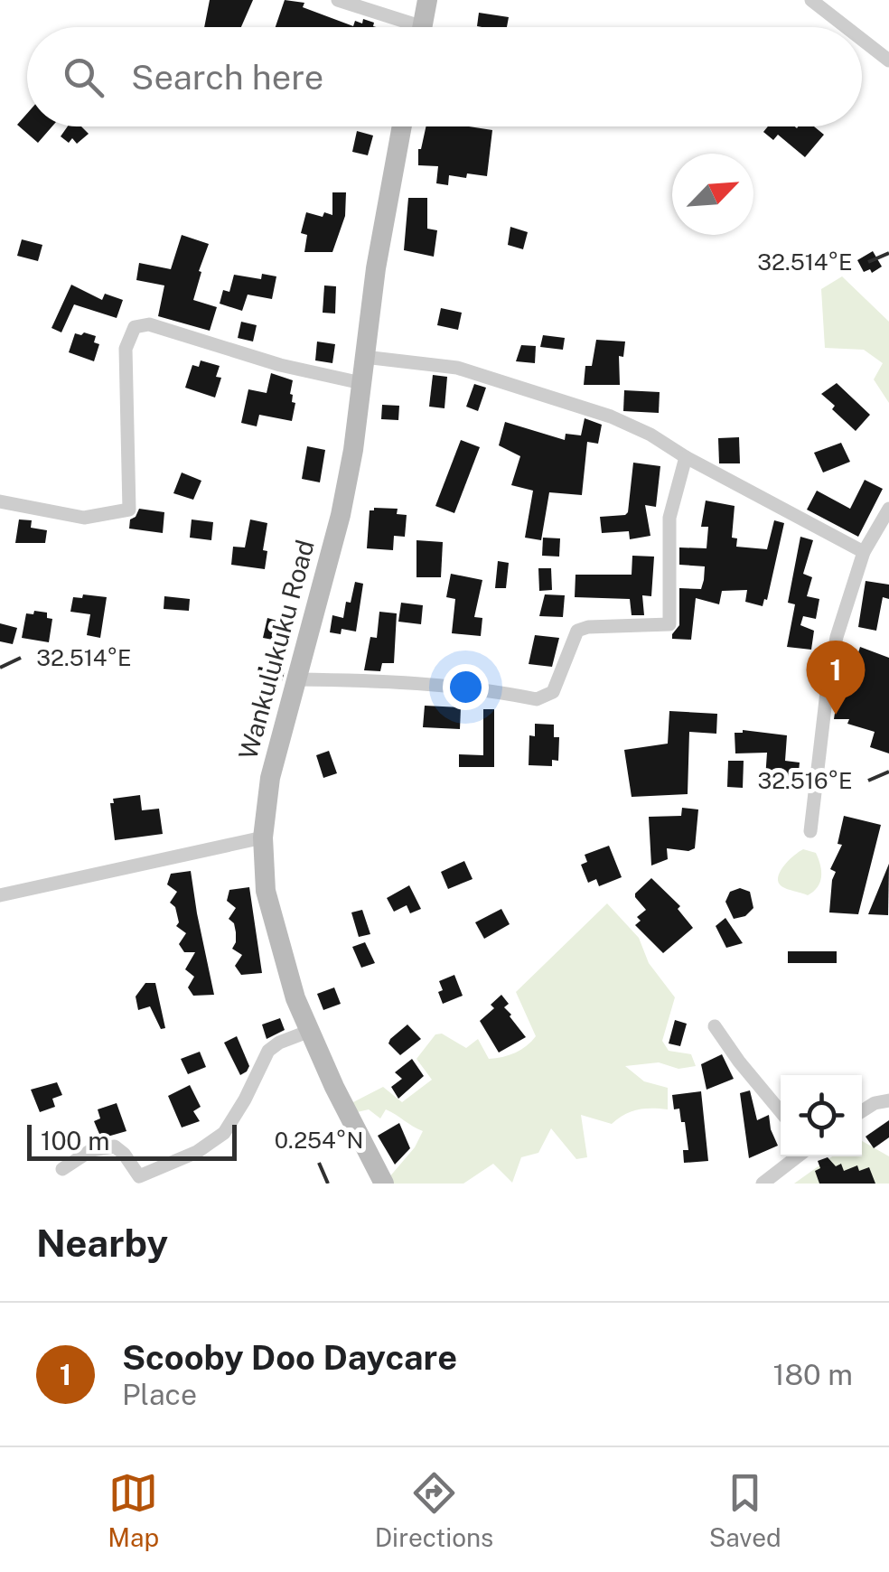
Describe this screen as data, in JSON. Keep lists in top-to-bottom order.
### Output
{
  "streets": {
    "main road": ["Wankulukuku Road"]
  },
  "scale_bar": "100 m",
  "north": "top right",
  "page": {
    "search": "Search here",
    "pins": "1",
    "scale": "100 m",
    "heading": "Nearby",
    "list": [
      {
        "mark": "1",
        "name": "Scooby Doo Daycare",
        "note": "Place",
        "value": "180 m"
      }
    ],
    "nav": ["Map", "Directions", "Saved"]
  },
  "coordinates": ["32.514°E", "32.516°E", "0.254°N"]
}
